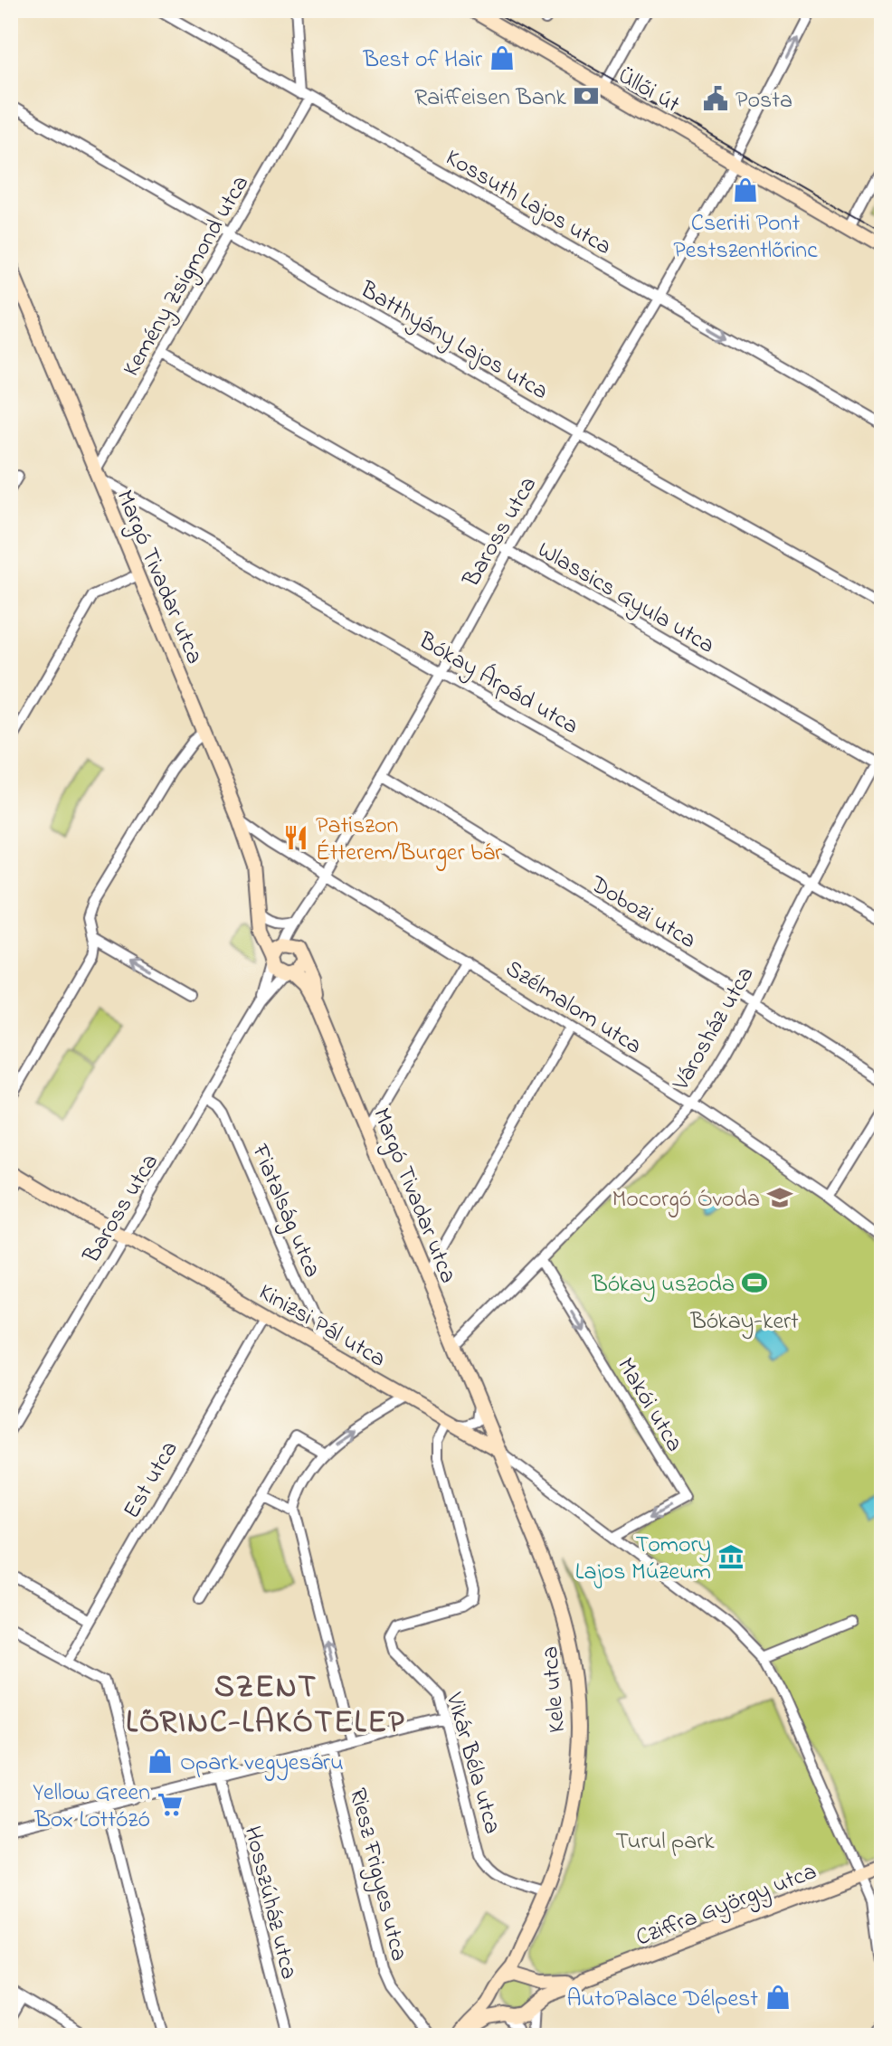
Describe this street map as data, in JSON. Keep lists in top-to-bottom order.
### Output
{
  "streets": {
    "street": [
      "Üllői út",
      "Kossuth Lajos utca",
      "Kemény Zsigmond utca",
      "Batthyány Lajos utca",
      "Baross utca",
      "Margó Tivadar utca",
      "Wlassics Gyula utca",
      "Bókay Árpád utca",
      "Dobozi utca",
      "Szélmalom utca",
      "Városház utca",
      "Fiatalság utca",
      "Kinizsi Pál utca",
      "Makói utca",
      "Est utca",
      "Kele utca",
      "Vikár Béla utca",
      "Riesz Frigyes utca",
      "Hosszúház utca",
      "Cziffra György utca"
    ]
  },
  "crossings": [
    ["Üllői út", "Baross utca"],
    ["Kossuth Lajos utca", "Kemény Zsigmond utca"],
    ["Kossuth Lajos utca", "Baross utca"],
    ["Kemény Zsigmond utca", "Batthyány Lajos utca"],
    ["Kemény Zsigmond utca", "Margó Tivadar utca"],
    ["Kemény Zsigmond utca", "Wlassics Gyula utca"],
    ["Kemény Zsigmond utca", "Bókay Árpád utca"],
    ["Batthyány Lajos utca", "Baross utca"],
    ["Baross utca", "Margó Tivadar utca"],
    ["Baross utca", "Wlassics Gyula utca"],
    ["Baross utca", "Bókay Árpád utca"],
    ["Baross utca", "Dobozi utca"],
    ["Baross utca", "Szélmalom utca"],
    ["Baross utca", "Fiatalság utca"],
    ["Baross utca", "Kinizsi Pál utca"],
    ["Margó Tivadar utca", "Bókay Árpád utca"],
    ["Margó Tivadar utca", "Szélmalom utca"],
    ["Margó Tivadar utca", "Városház utca"],
    ["Margó Tivadar utca", "Kinizsi Pál utca"],
    ["Margó Tivadar utca", "Makói utca"],
    ["Margó Tivadar utca", "Kele utca"],
    ["Margó Tivadar utca", "Cziffra György utca"],
    ["Wlassics Gyula utca", "Városház utca"],
    ["Bókay Árpád utca", "Városház utca"],
    ["Dobozi utca", "Városház utca"],
    ["Szélmalom utca", "Városház utca"],
    ["Városház utca", "Makói utca"],
    ["Fiatalság utca", "Kinizsi Pál utca"],
    ["Kinizsi Pál utca", "Est utca"],
    ["Kinizsi Pál utca", "Kele utca"],
    ["Kinizsi Pál utca", "Vikár Béla utca"],
    ["Kele utca", "Vikár Béla utca"],
    ["Kele utca", "Cziffra György utca"]
  ],
  "districts": ["SZENT LŐRINC-LAKÓTELEP"],
  "parks": ["Bókay-kert", "Turul park"],
  "places": {
    "shop": [
      "Best of Hair",
      "Cseriti Pont Pestszentlőrinc",
      "Opark vegyesáru",
      "AutoPalace Délpest"
    ],
    "bank": ["Raiffeisen Bank"],
    "public building": ["Posta"],
    "restaurant": ["Patiszon Étterem/Burger bár"],
    "school or university": ["Mocorgó Óvoda"],
    "sports": ["Bókay uszoda"],
    "museum": ["Tomory Lajos Múzeum"],
    "supermarket": ["Yellow Green Box Lottózó"]
  }
}
